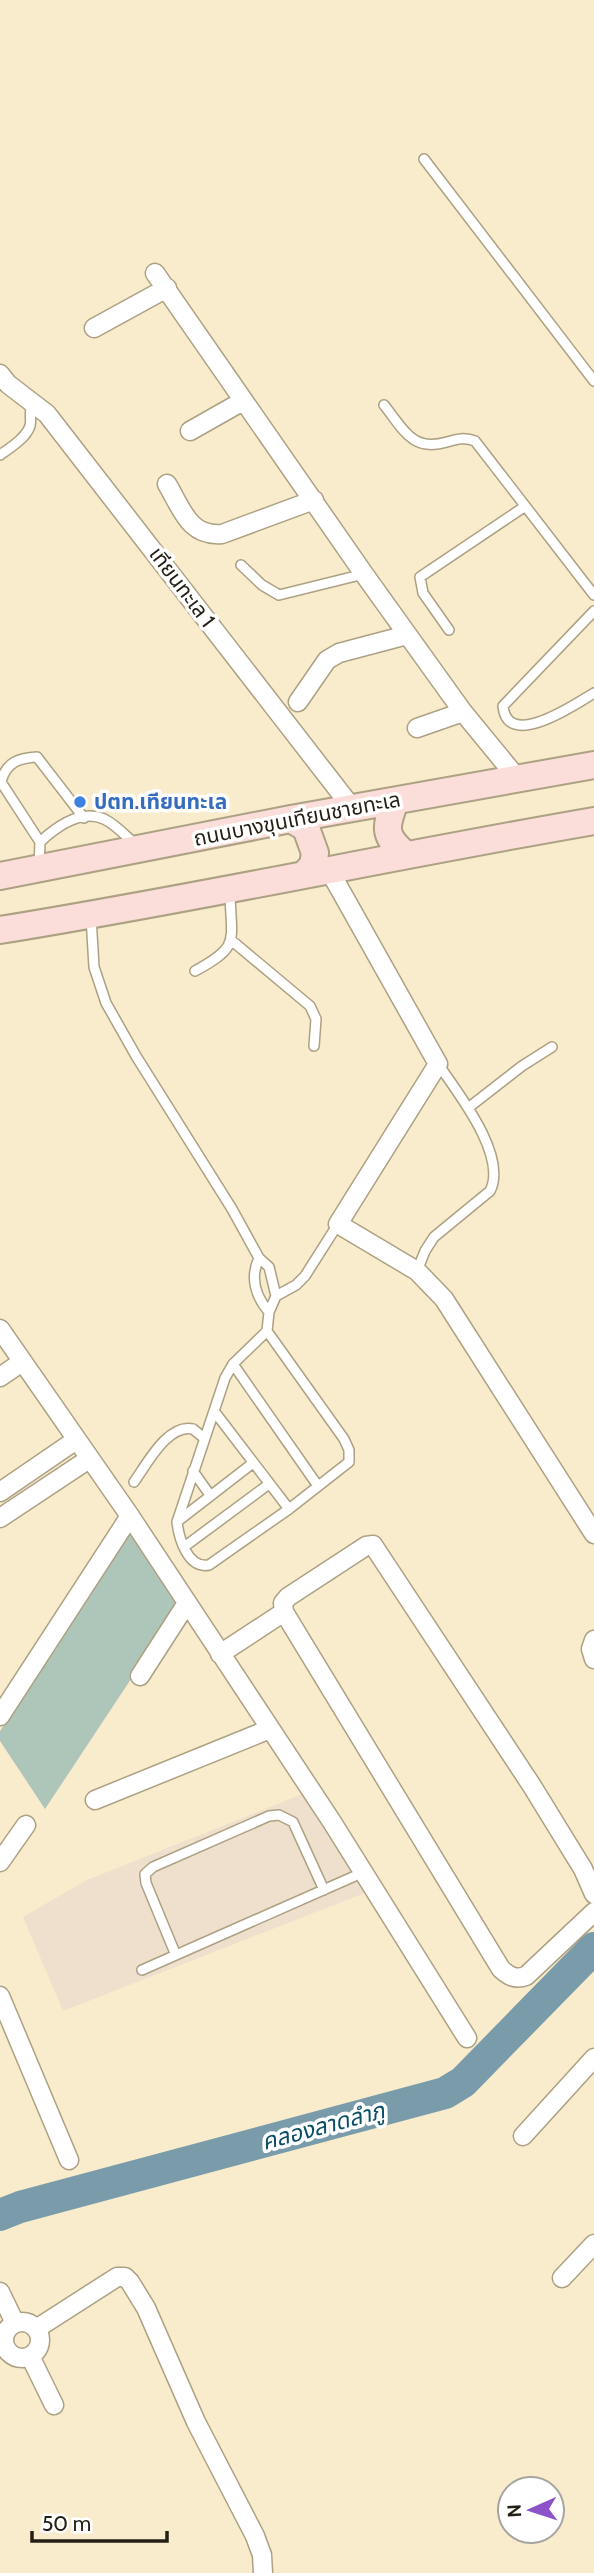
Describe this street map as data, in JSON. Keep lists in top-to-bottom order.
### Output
{
  "streets": {
    "main road": ["ถนนบางขุนเทียนชายทะเล"],
    "street": ["เทียนทะเล 1"]
  },
  "crossings": [
    ["เทียนทะเล 1", "ถนนบางขุนเทียนชายทะเล"]
  ],
  "water": ["คลองลาดลำภู"],
  "places": ["ปตท.เทียนทะเล"],
  "scale_bar": "50 m",
  "north": "left"
}
